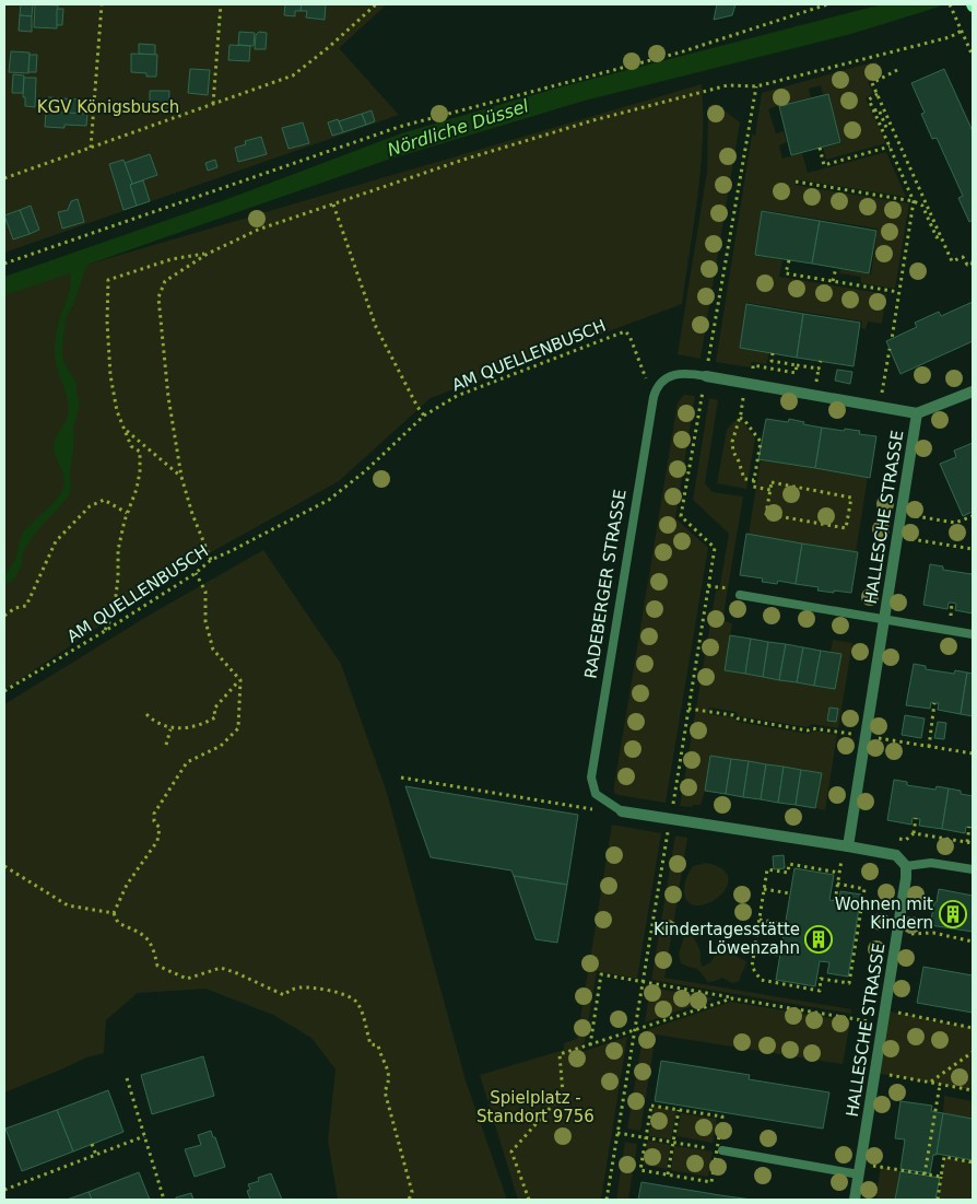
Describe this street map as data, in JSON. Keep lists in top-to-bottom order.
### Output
{
  "streets": {
    "street": ["HALLESCHE STRASSE", "RADEBERGER STRASSE"],
    "path": ["AM QUELLENBUSCH"]
  },
  "crossings": [
    ["AM QUELLENBUSCH", "RADEBERGER STRASSE"],
    ["HALLESCHE STRASSE", "RADEBERGER STRASSE"]
  ],
  "water": ["Nördliche Düssel"],
  "parks": ["KGV Königsbusch", "Spielplatz - Standort 9756"],
  "places": {
    "building": ["Wohnen mit Kindern", "Kindertagesstätte Löwenzahn"]
  }
}
